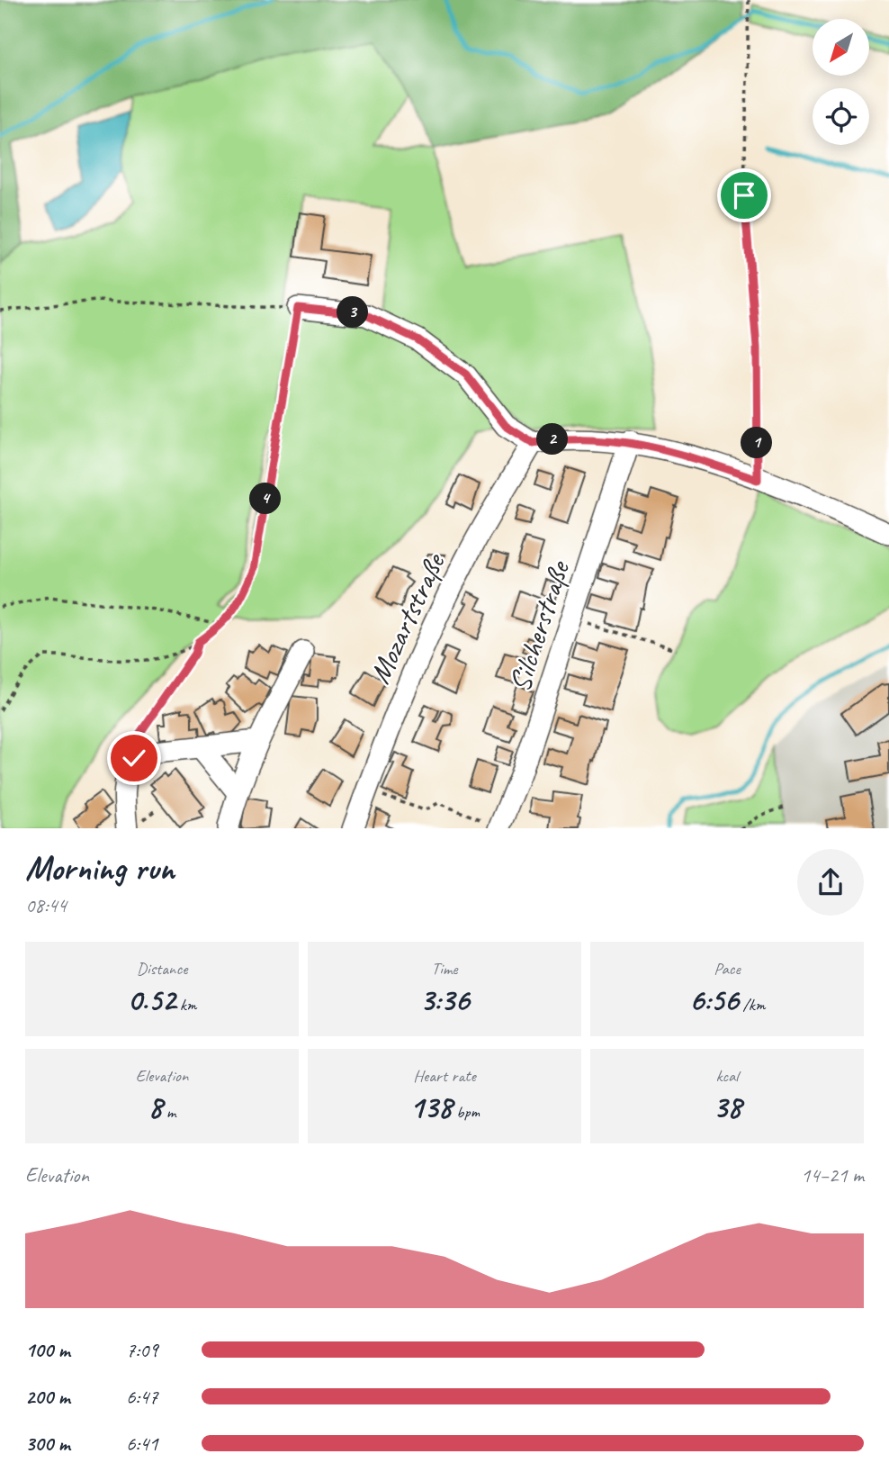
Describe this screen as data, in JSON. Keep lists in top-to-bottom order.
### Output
{
  "streets": {
    "street": ["Mozartstraße", "Silcherstraße"]
  },
  "north": "bottom left",
  "page": {
    "pins": [
      "3",
      "2",
      "1",
      "4"
    ],
    "heading": ["Morning run", "08:44"],
    "stats": [
      ["Distance", "0.52 km"],
      ["Time", "3:36"],
      ["Pace", "6:56 /km"],
      ["Elevation", "8 m"],
      ["Heart rate", "138 bpm"],
      ["kcal", "38"]
    ],
    "chart": ["Elevation", "14–21 m"],
    "list": [
      {
        "name": "100 m",
        "note": "7:09"
      },
      {
        "name": "200 m",
        "note": "6:47"
      },
      {
        "name": "300 m",
        "note": "6:41"
      }
    ]
  }
}
